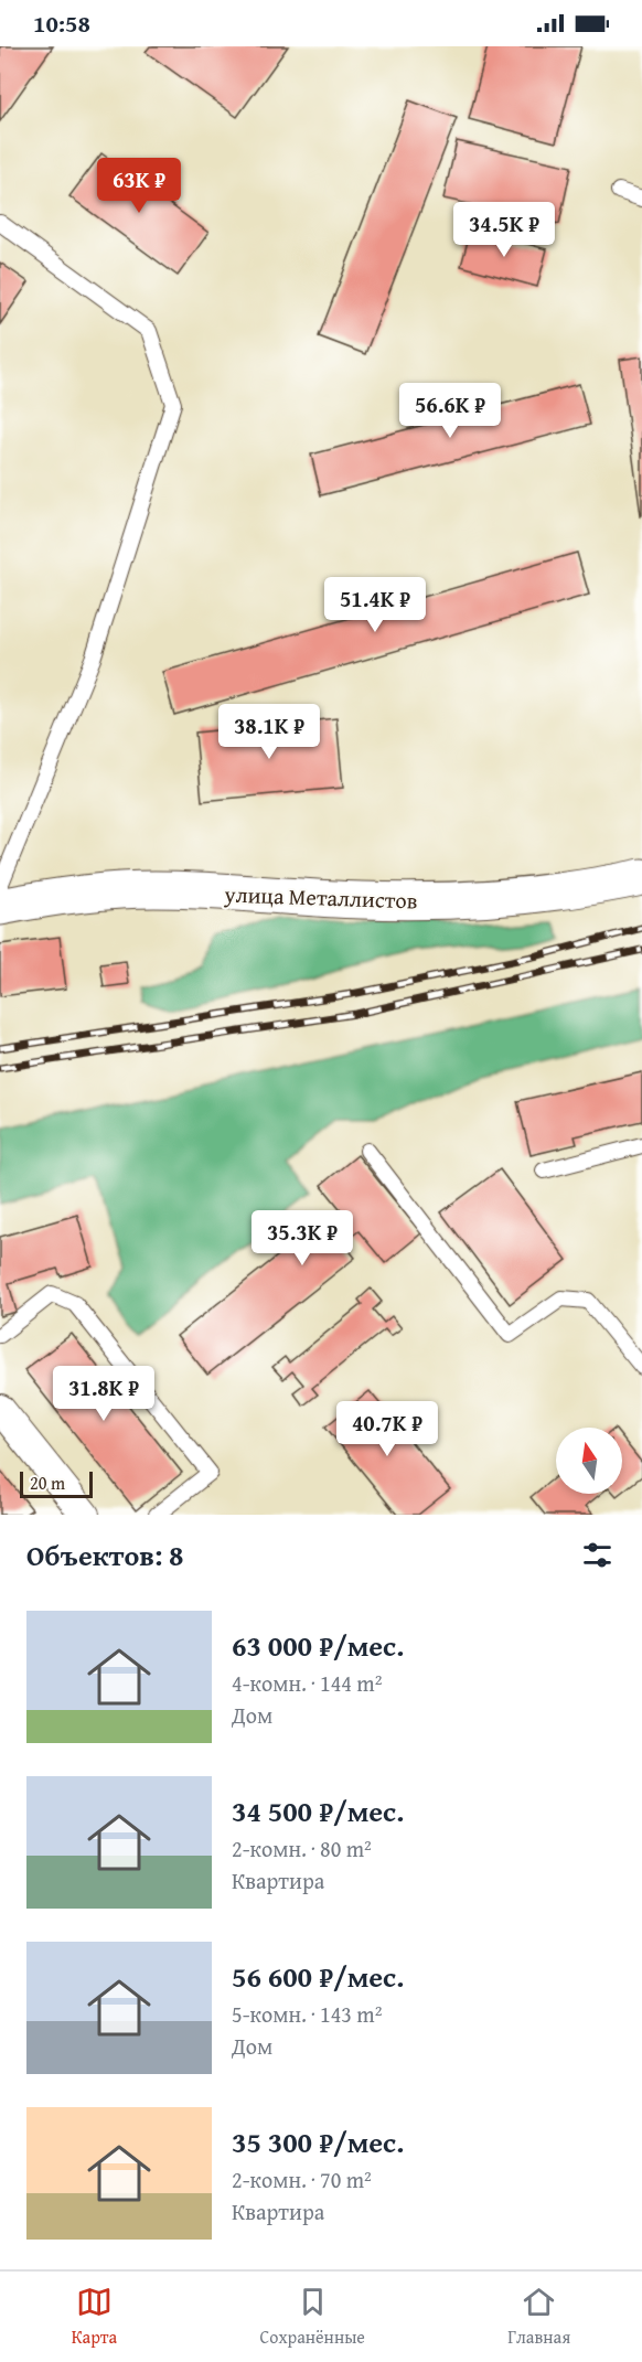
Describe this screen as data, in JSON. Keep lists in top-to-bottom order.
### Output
{
  "streets": {
    "main road": ["улица Металлистов"]
  },
  "scale_bar": "20 m",
  "north": "top",
  "page": {
    "status": "10:58",
    "price": [
      "63K ₽",
      "34.5K ₽",
      "56.6K ₽",
      "51.4K ₽",
      "38.1K ₽",
      "35.3K ₽",
      "31.8K ₽",
      "40.7K ₽"
    ],
    "scale": "20 m",
    "heading": "Объектов: 8",
    "list": [
      {
        "name": "63 000 ₽/мес.",
        "note": "4-комн. · 144 m² · Дом"
      },
      {
        "name": "34 500 ₽/мес.",
        "note": "2-комн. · 80 m² · Квартира"
      },
      {
        "name": "56 600 ₽/мес.",
        "note": "5-комн. · 143 m² · Дом"
      },
      {
        "name": "35 300 ₽/мес.",
        "note": "2-комн. · 70 m² · Квартира"
      }
    ],
    "tabs": ["Карта", "Сохранённые", "Главная"]
  }
}
